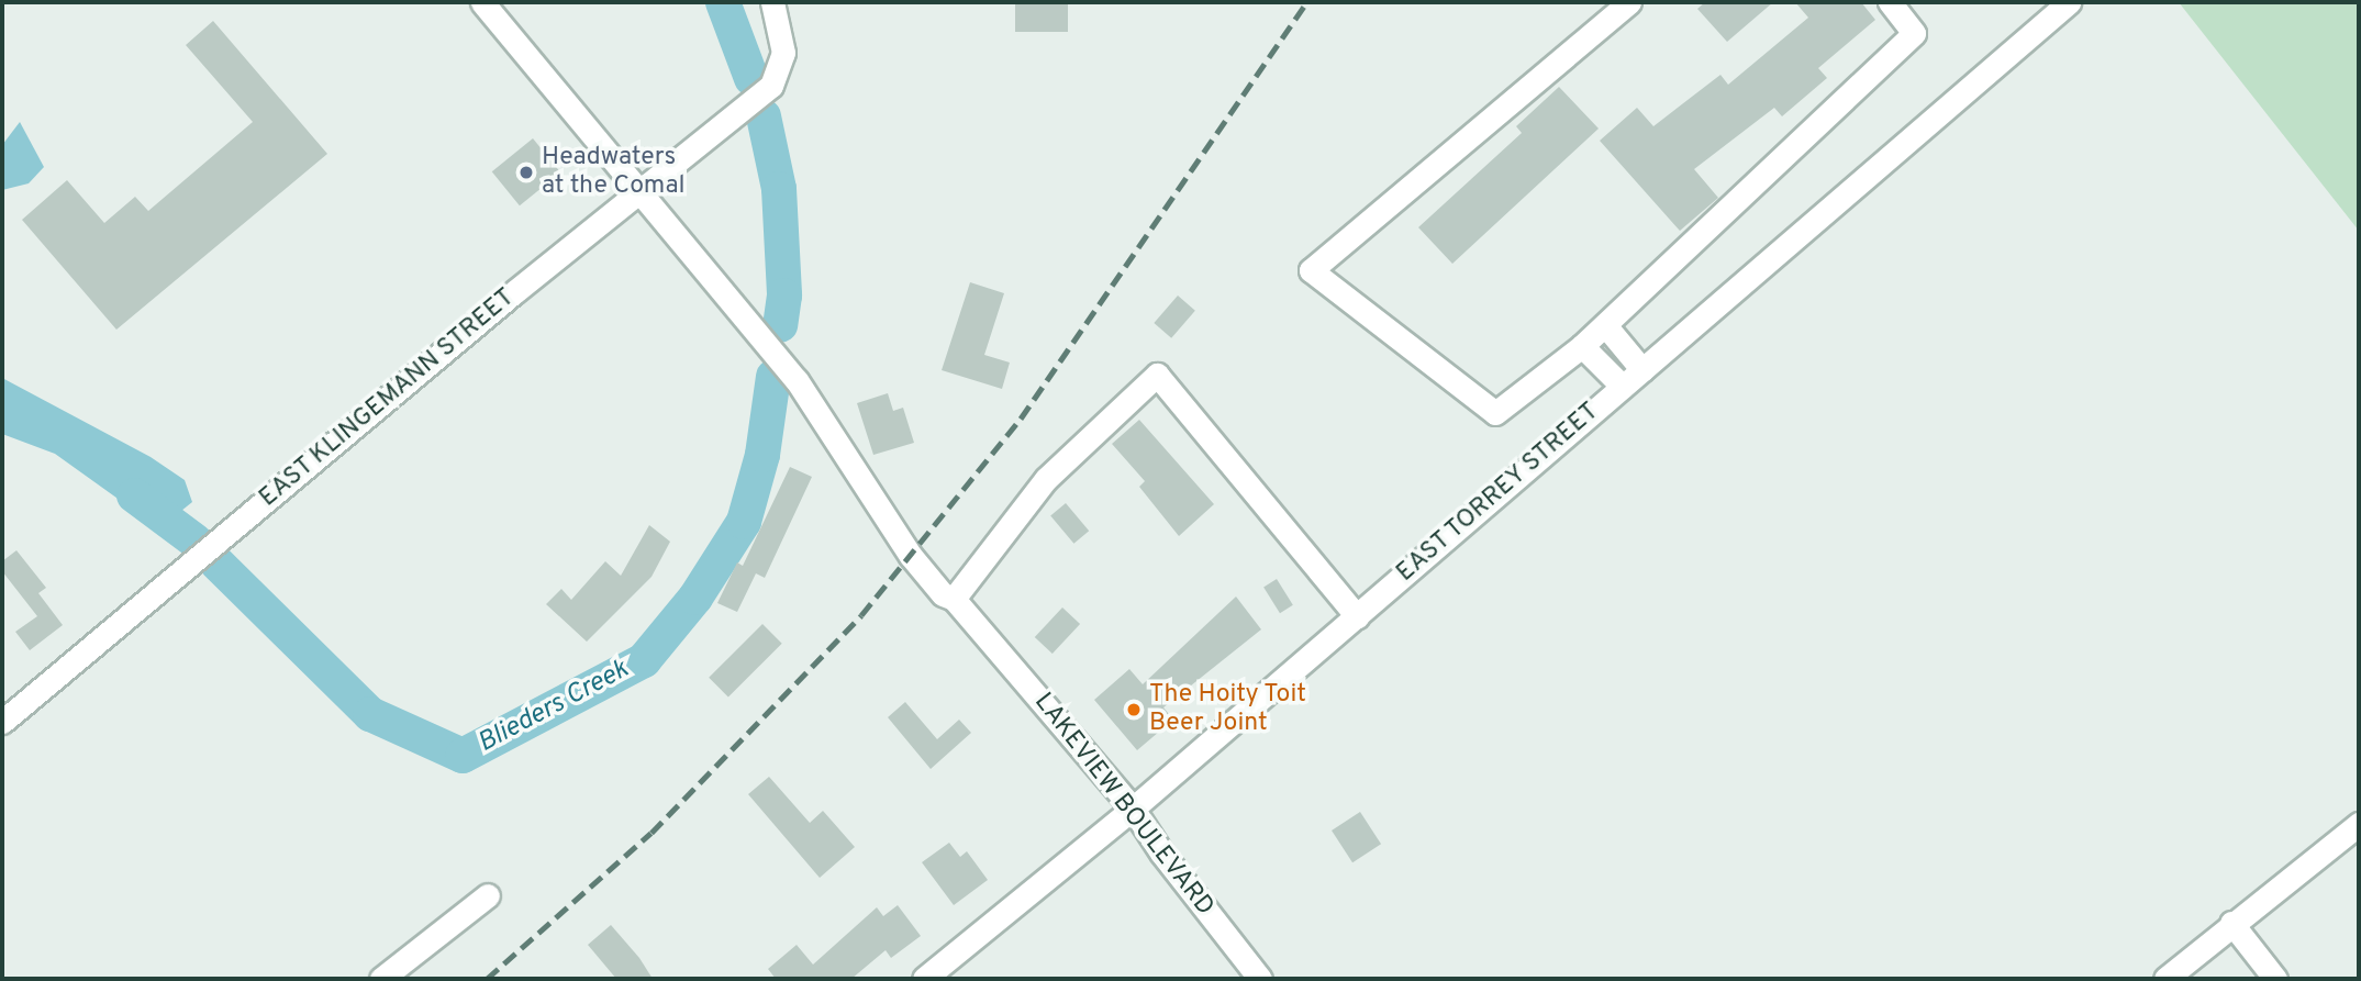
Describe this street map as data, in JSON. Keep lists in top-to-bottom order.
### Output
{
  "streets": {
    "street": ["EAST KLINGEMANN STREET", "EAST TORREY STREET", "LAKEVIEW BOULEVARD"]
  },
  "crossings": [
    ["EAST KLINGEMANN STREET", "LAKEVIEW BOULEVARD"],
    ["EAST TORREY STREET", "LAKEVIEW BOULEVARD"]
  ],
  "water": ["Blieders Creek"],
  "places": ["Headwaters at the Comal", "The Hoity Toit Beer Joint"]
}
